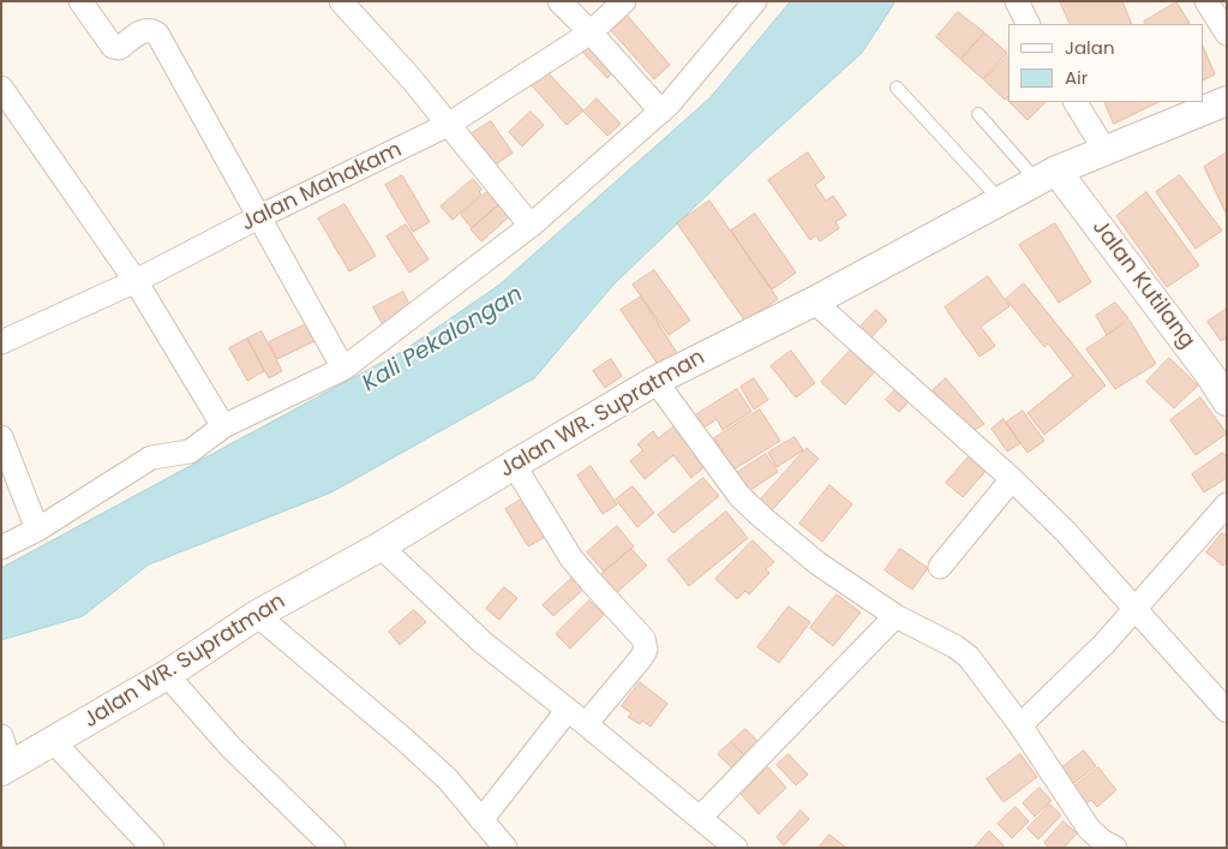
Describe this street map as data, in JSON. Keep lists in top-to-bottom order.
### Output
{
  "streets": {
    "street": ["Jalan Mahakam", "Jalan Kutilang", "Jalan WR. Supratman"]
  },
  "crossings": [
    ["Jalan Kutilang", "Jalan WR. Supratman"]
  ],
  "water": ["Kali Pekalongan"],
  "legend": ["Jalan", "Air"]
}
